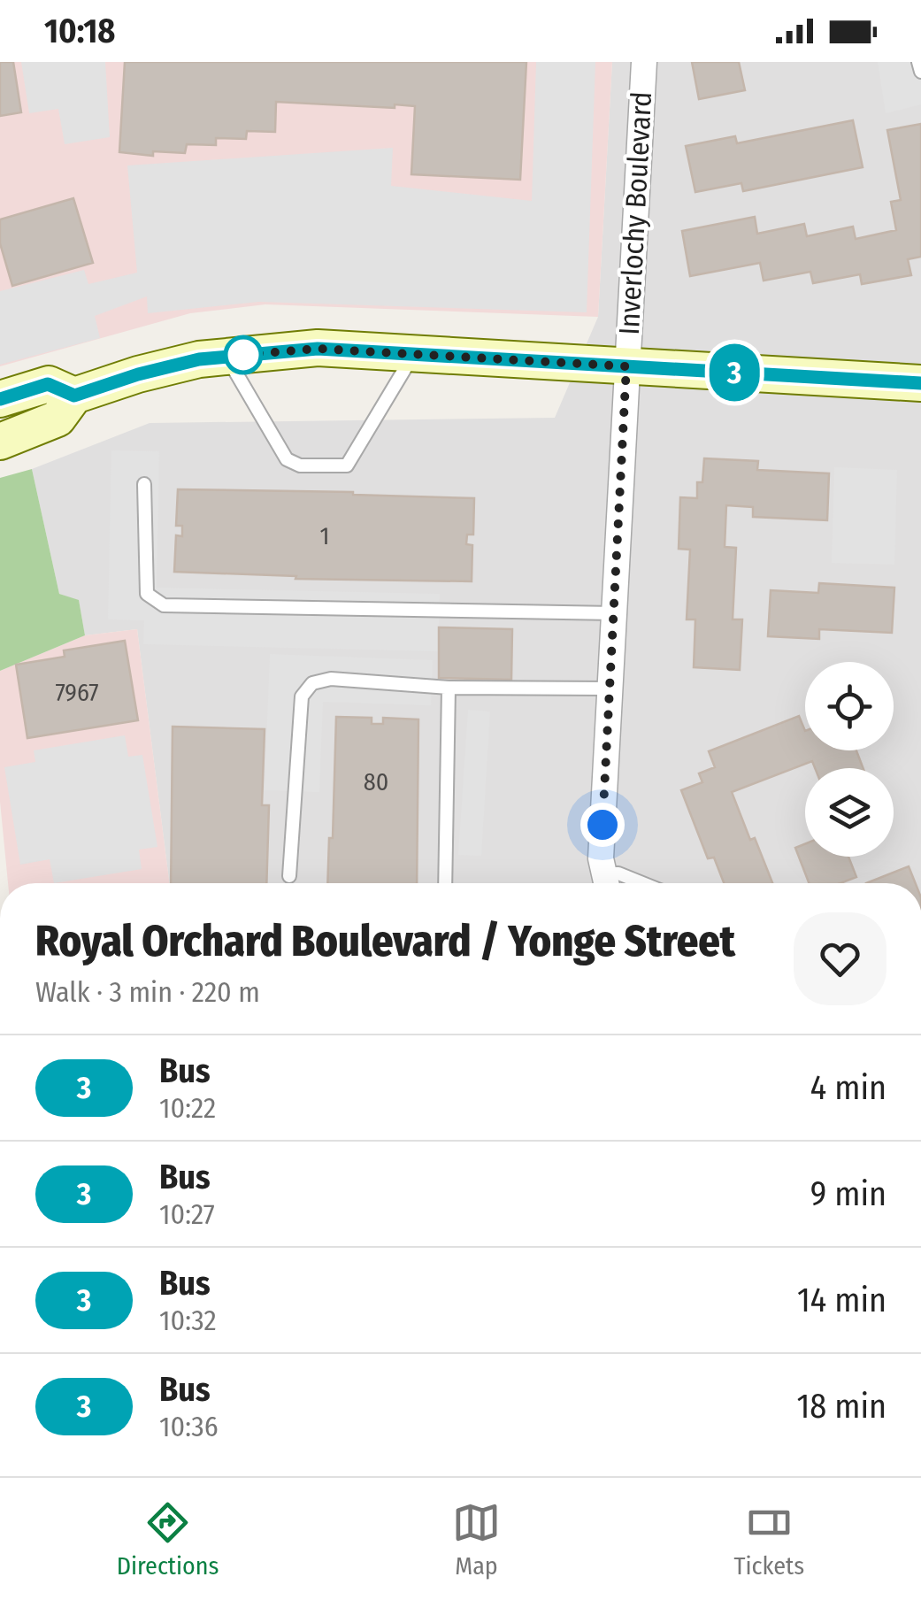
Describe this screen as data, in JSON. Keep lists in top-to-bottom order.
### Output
{
  "streets": {
    "street": ["Inverlochy Boulevard"]
  },
  "lines": ["bus line 3"],
  "house_numbers": ["1", "7967", "80"],
  "page": {
    "status": "10:18",
    "on_map": "3",
    "heading": ["Royal Orchard Boulevard / Yonge Street", "Walk · 3 min · 220 m"],
    "list": [
      {
        "mark": "3",
        "name": "Bus",
        "note": "10:22",
        "value": "4 min"
      },
      {
        "mark": "3",
        "name": "Bus",
        "note": "10:27",
        "value": "9 min"
      },
      {
        "mark": "3",
        "name": "Bus",
        "note": "10:32",
        "value": "14 min"
      },
      {
        "mark": "3",
        "name": "Bus",
        "note": "10:36",
        "value": "18 min"
      }
    ],
    "tabs": ["Directions", "Map", "Tickets"]
  }
}
